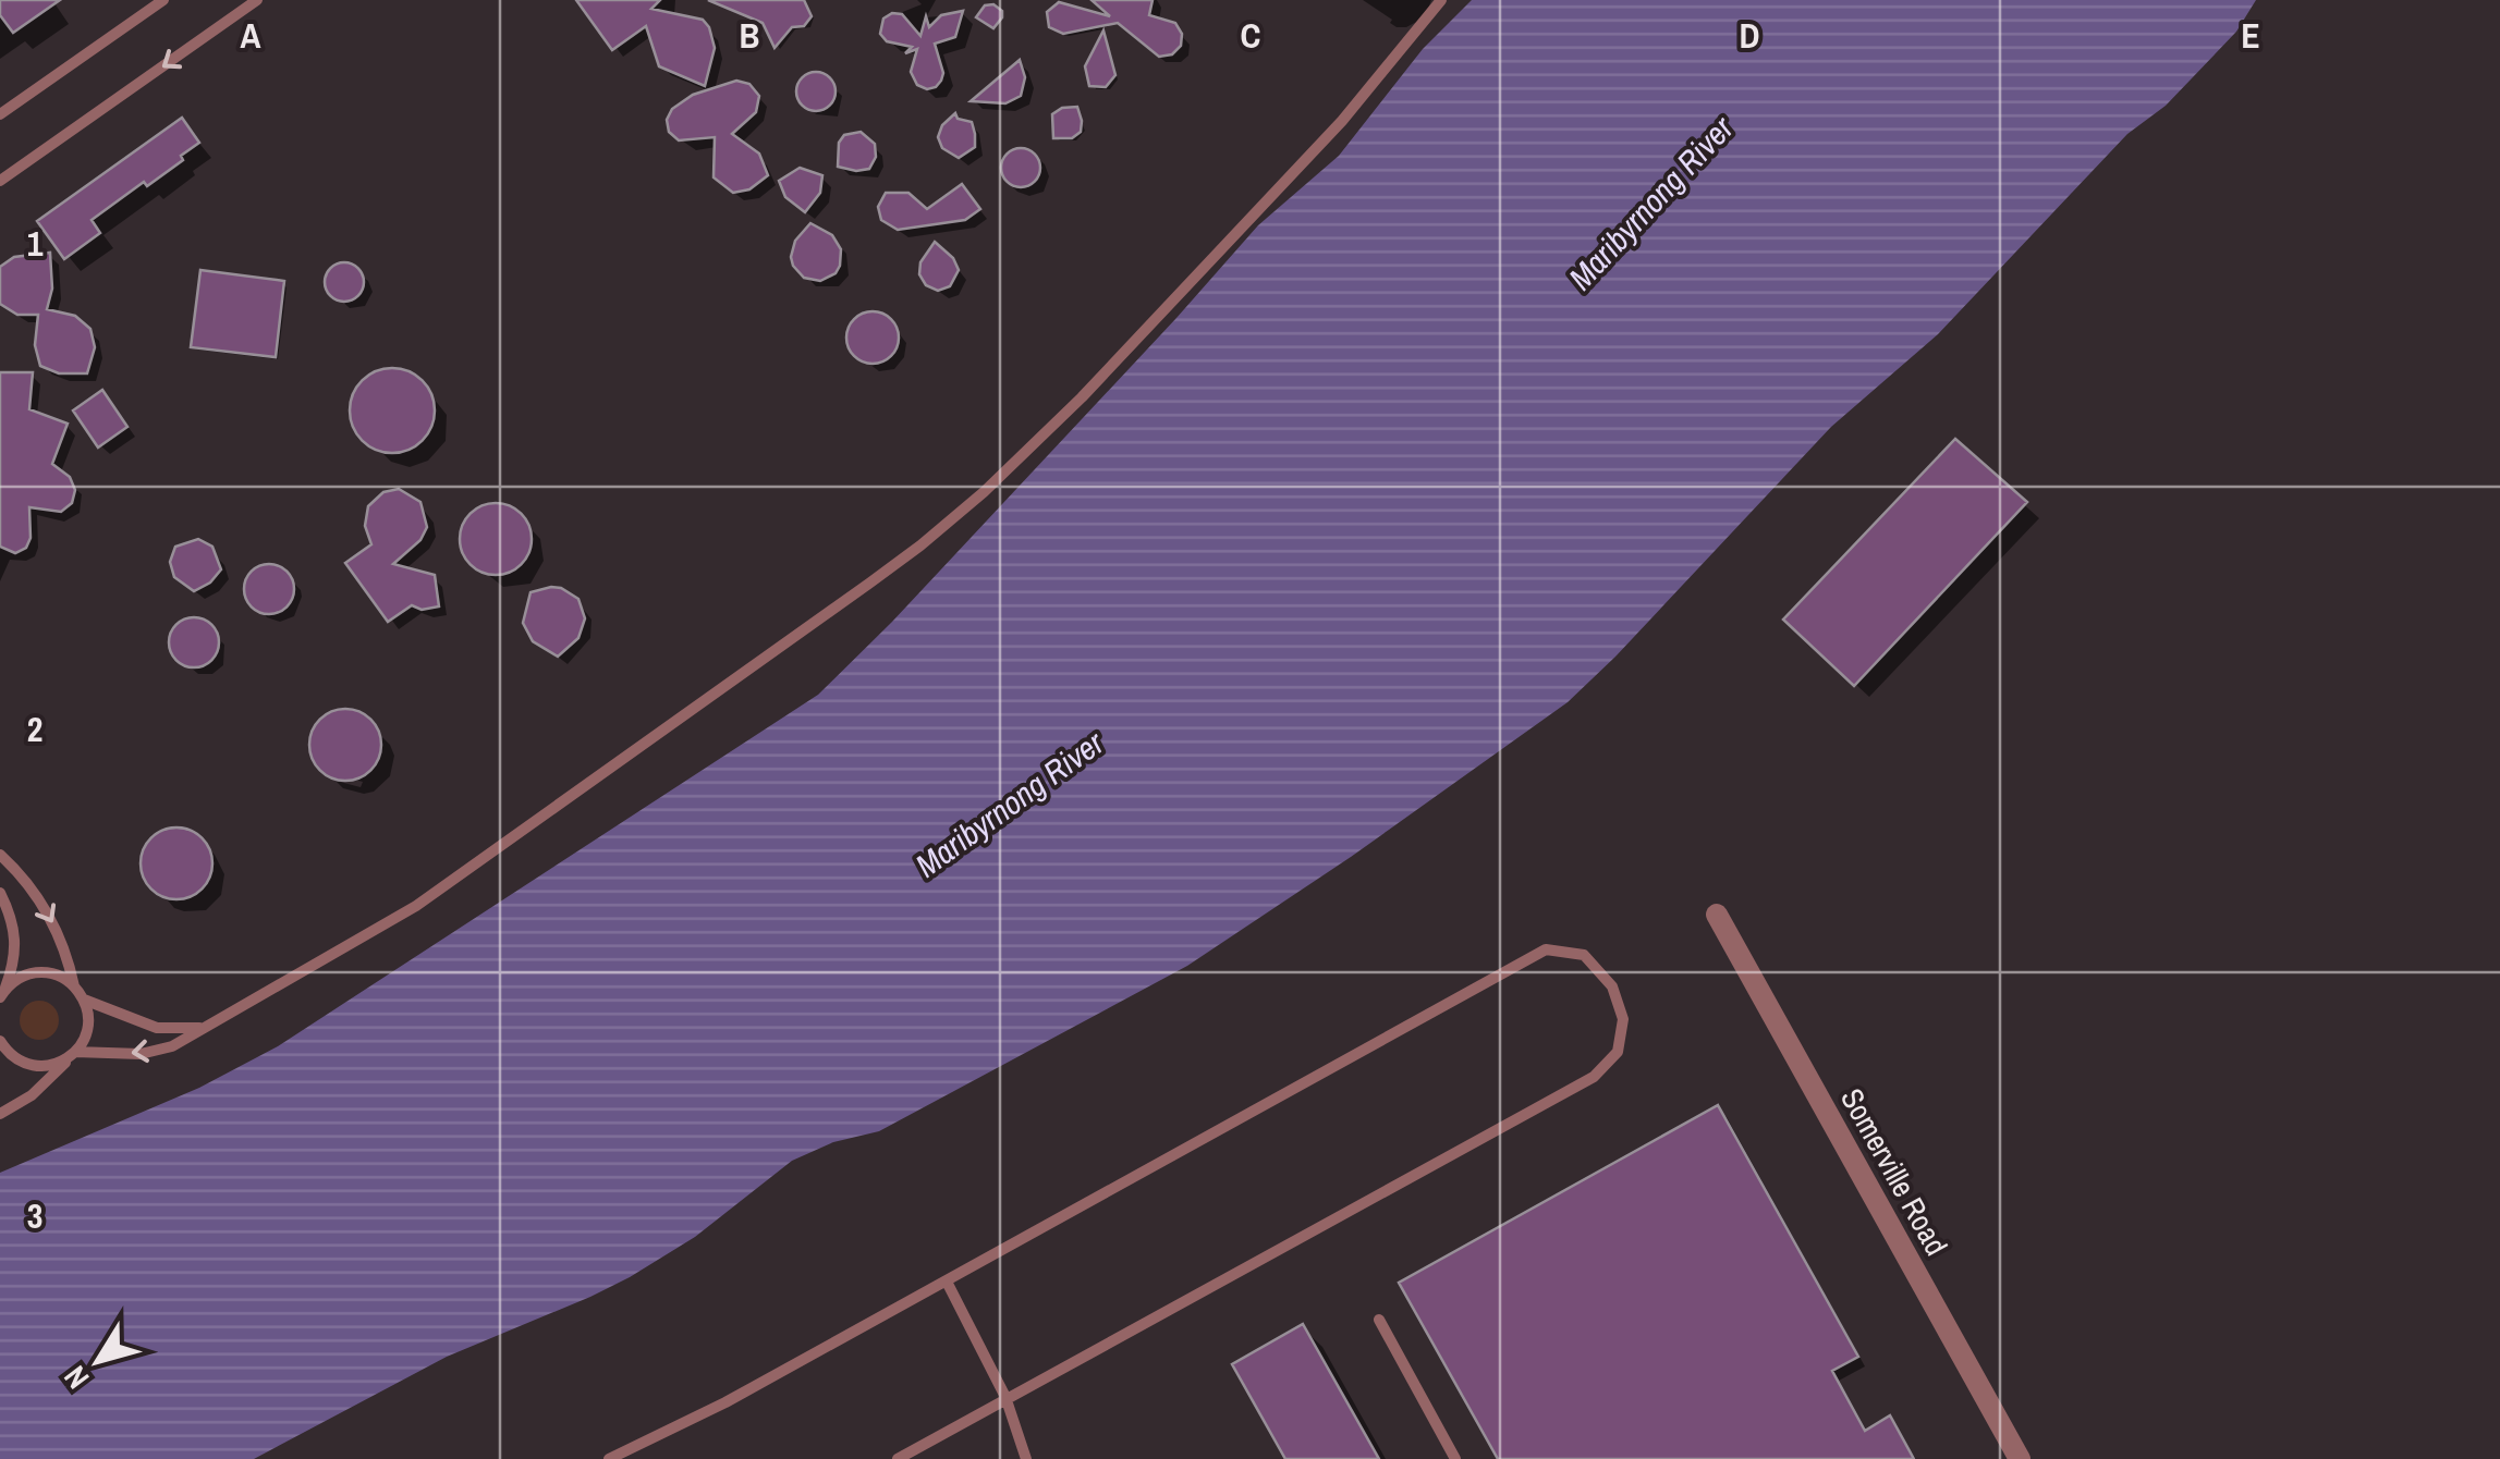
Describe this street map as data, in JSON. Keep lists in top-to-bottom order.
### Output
{
  "streets": {
    "street": ["Somerville Road"]
  },
  "water": ["Maribyrnong River"],
  "north": "bottom left",
  "grid": {
    "columns": [
      "A",
      "B",
      "C",
      "D",
      "E"
    ],
    "rows": ["1", "2", "3"]
  }
}
